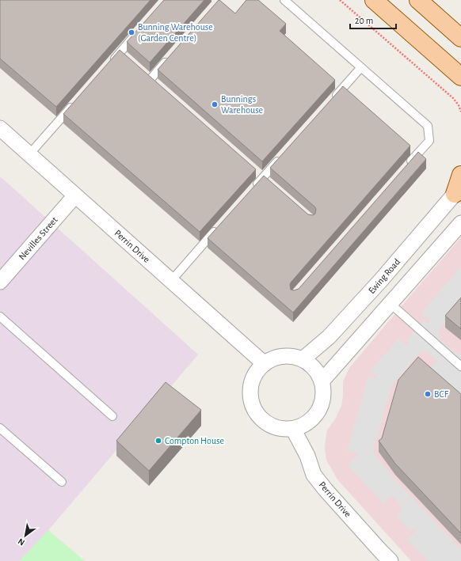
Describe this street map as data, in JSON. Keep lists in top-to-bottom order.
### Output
{
  "streets": {
    "street": ["Nevilles Street", "Perrin Drive", "Ewing Road"]
  },
  "crossings": [
    ["Nevilles Street", "Perrin Drive"],
    ["Perrin Drive", "Ewing Road"]
  ],
  "places": [
    "Bunning Warehouse (Garden Centre)",
    "Bunnings Warehouse",
    "BCF",
    "Compton House"
  ],
  "scale_bar": "20 m",
  "north": "bottom left"
}
